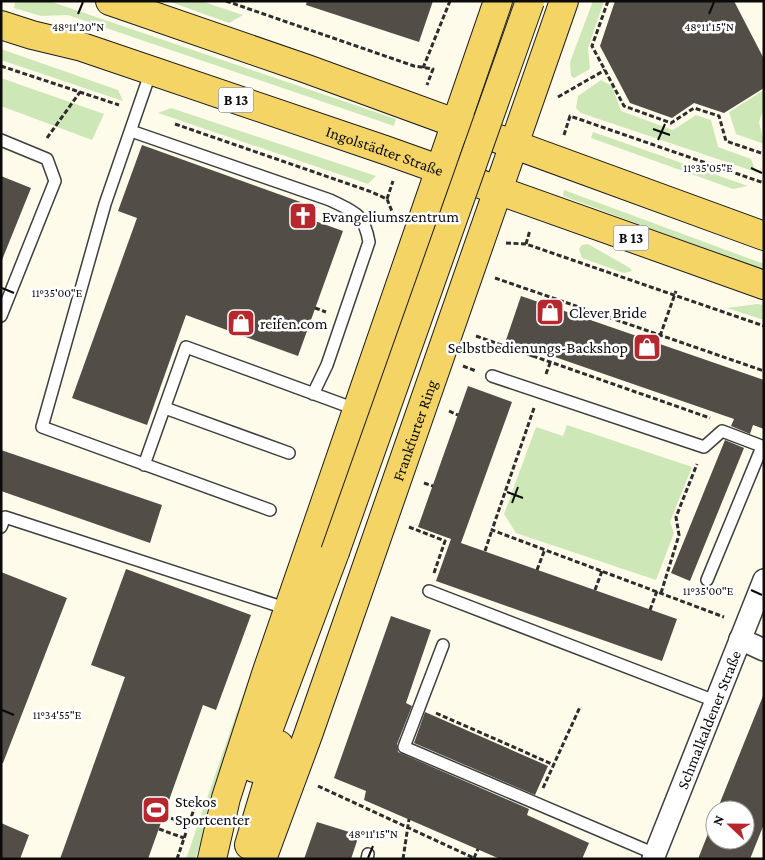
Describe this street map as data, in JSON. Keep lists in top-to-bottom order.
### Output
{
  "streets": {
    "main road": ["B 13", "Ingolstädter Straße", "Frankfurter Ring"],
    "street": ["Schmalkaldener Straße"]
  },
  "crossings": [
    ["Ingolstädter Straße", "Frankfurter Ring"]
  ],
  "places": {
    "church": ["Evangeliumszentrum"],
    "shop": ["Clever Bride", "reifen.com", "Selbstbedienungs-Backshop"],
    "sports": ["Stekos Sportcenter"]
  },
  "north": "left",
  "coordinates": [
    "48°11'20\"N",
    "48°11'15\"N",
    "11°35'05\"E",
    "11°35'00\"E",
    "11°34'55\"E"
  ]
}
